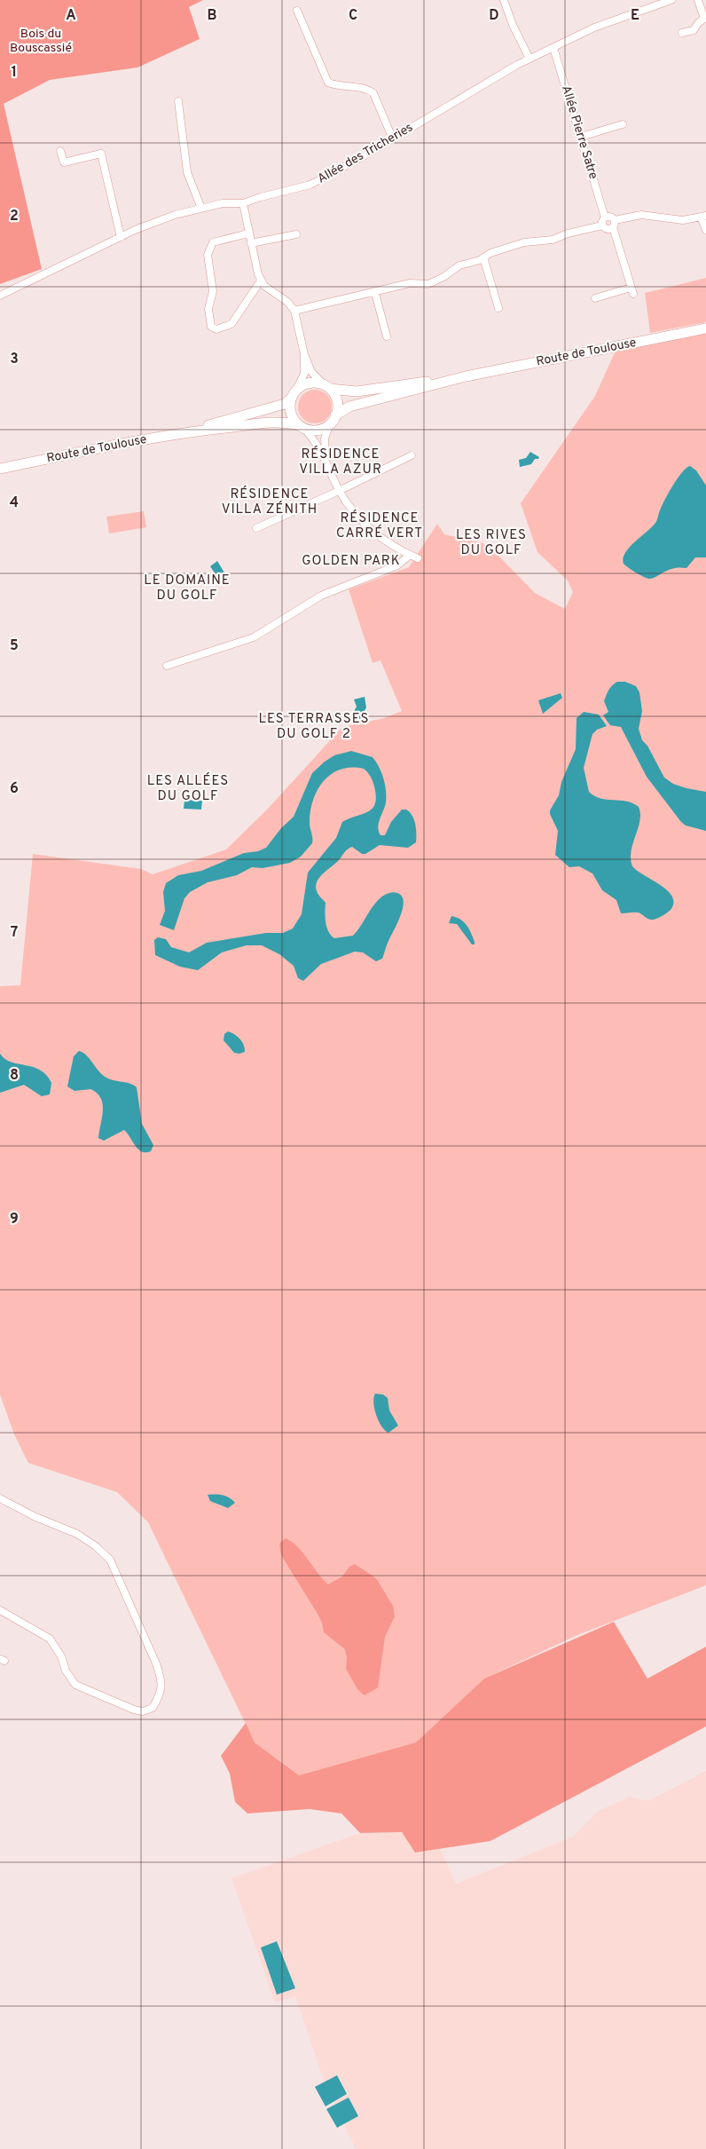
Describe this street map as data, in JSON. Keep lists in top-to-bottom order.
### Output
{
  "streets": {
    "main road": ["Route de Toulouse"],
    "street": ["Allée Pierre Satre", "Allée des Tricheries"]
  },
  "crossings": [
    ["Allée Pierre Satre", "Allée des Tricheries"]
  ],
  "districts": [
    "RÉSIDENCE VILLA AZUR",
    "RÉSIDENCE VILLA ZÉNITH",
    "RÉSIDENCE CARRÉ VERT",
    "LES RIVES DU GOLF",
    "GOLDEN PARK",
    "LE DOMAINE DU GOLF",
    "LES TERRASSES DU GOLF 2",
    "LES ALLÉES DU GOLF"
  ],
  "parks": ["Bois du Bouscassié"],
  "grid": {
    "columns": [
      "A",
      "B",
      "C",
      "D",
      "E"
    ],
    "rows": [
      "1",
      "2",
      "3",
      "4",
      "5",
      "6",
      "7",
      "8",
      "9"
    ]
  }
}
